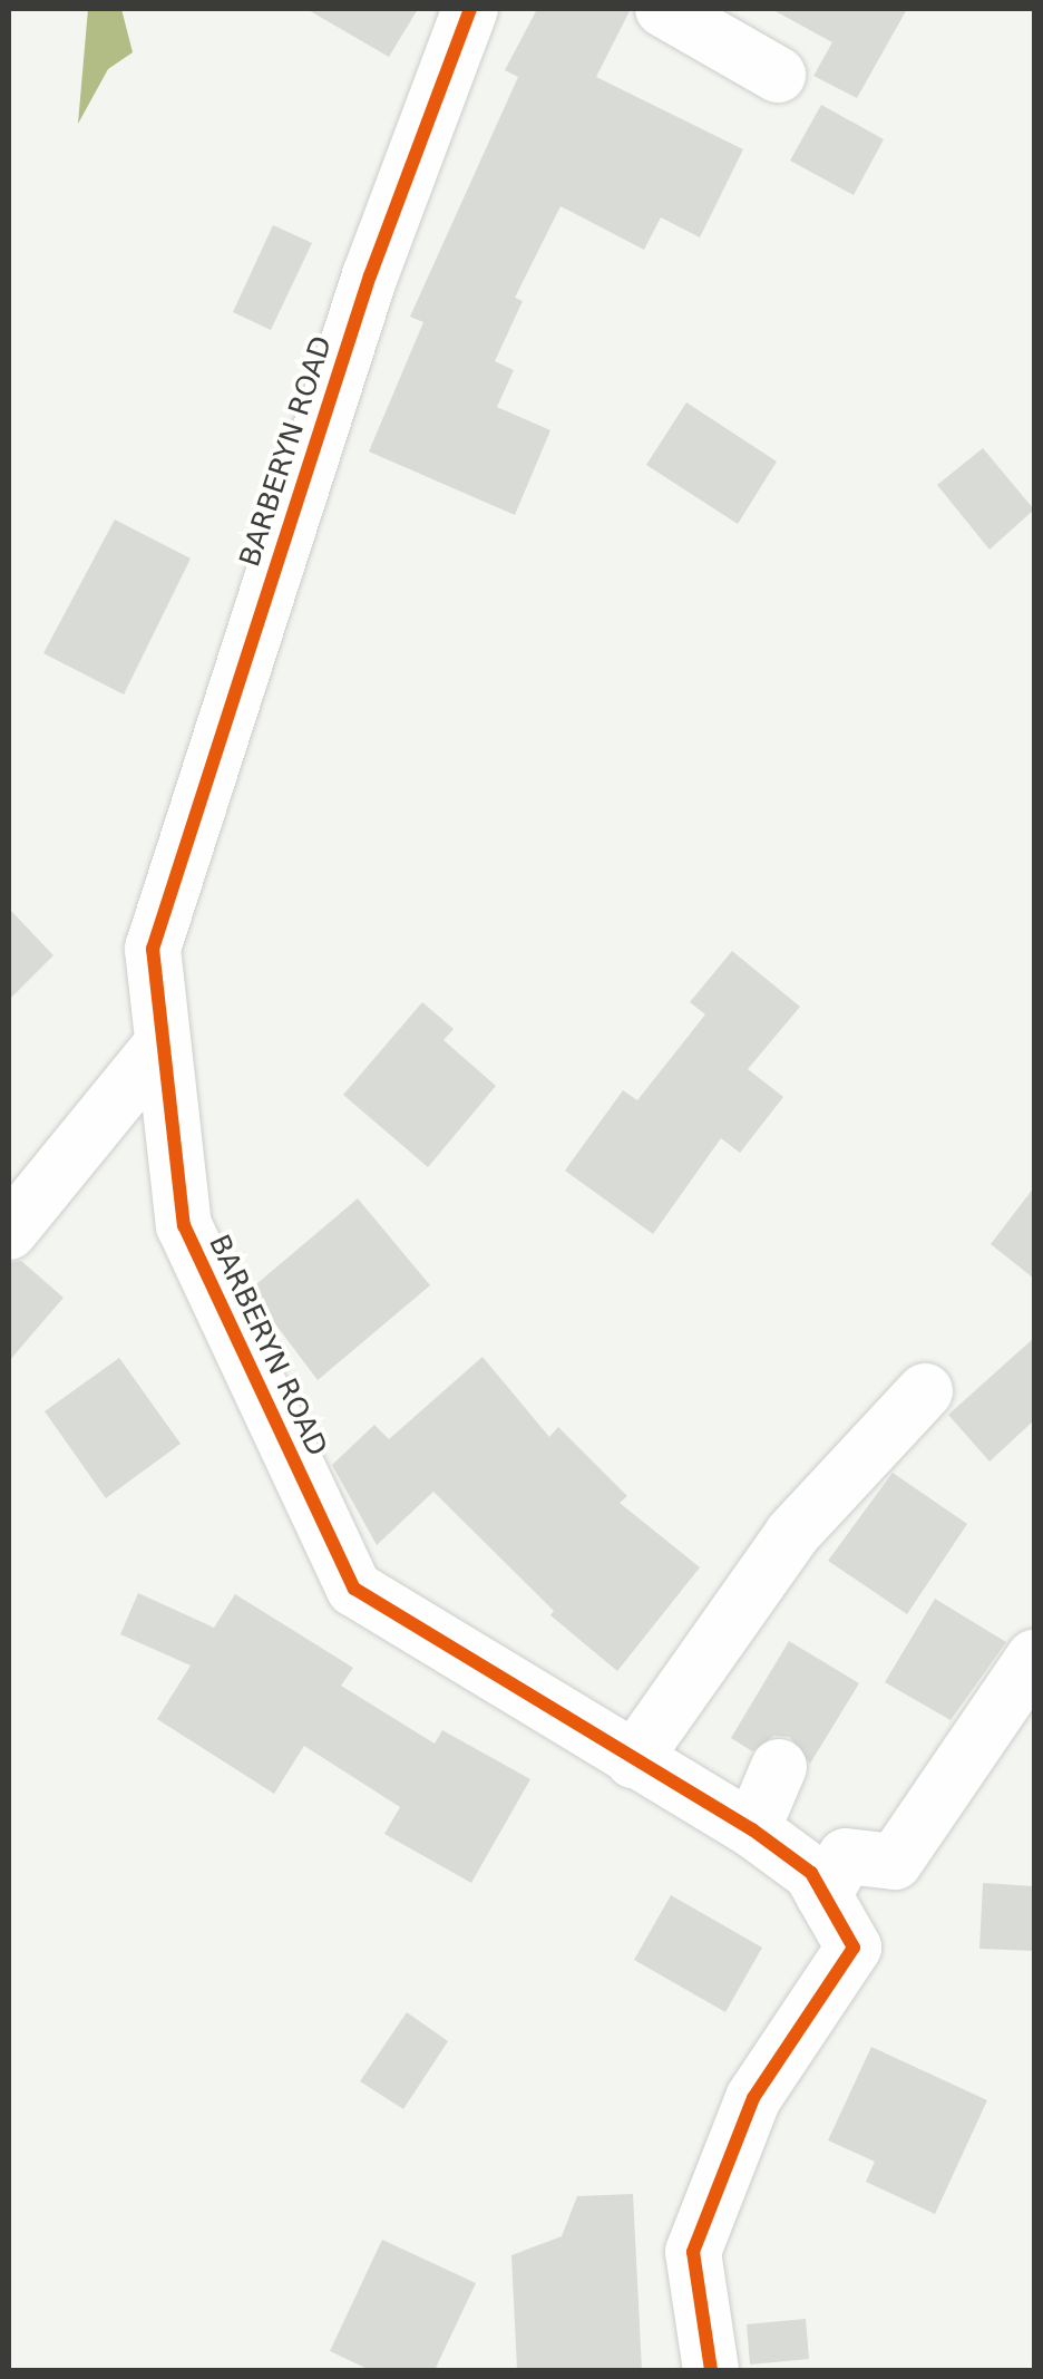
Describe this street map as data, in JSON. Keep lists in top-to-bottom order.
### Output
{
  "streets": {
    "street": ["BARBERYN ROAD"]
  }
}
